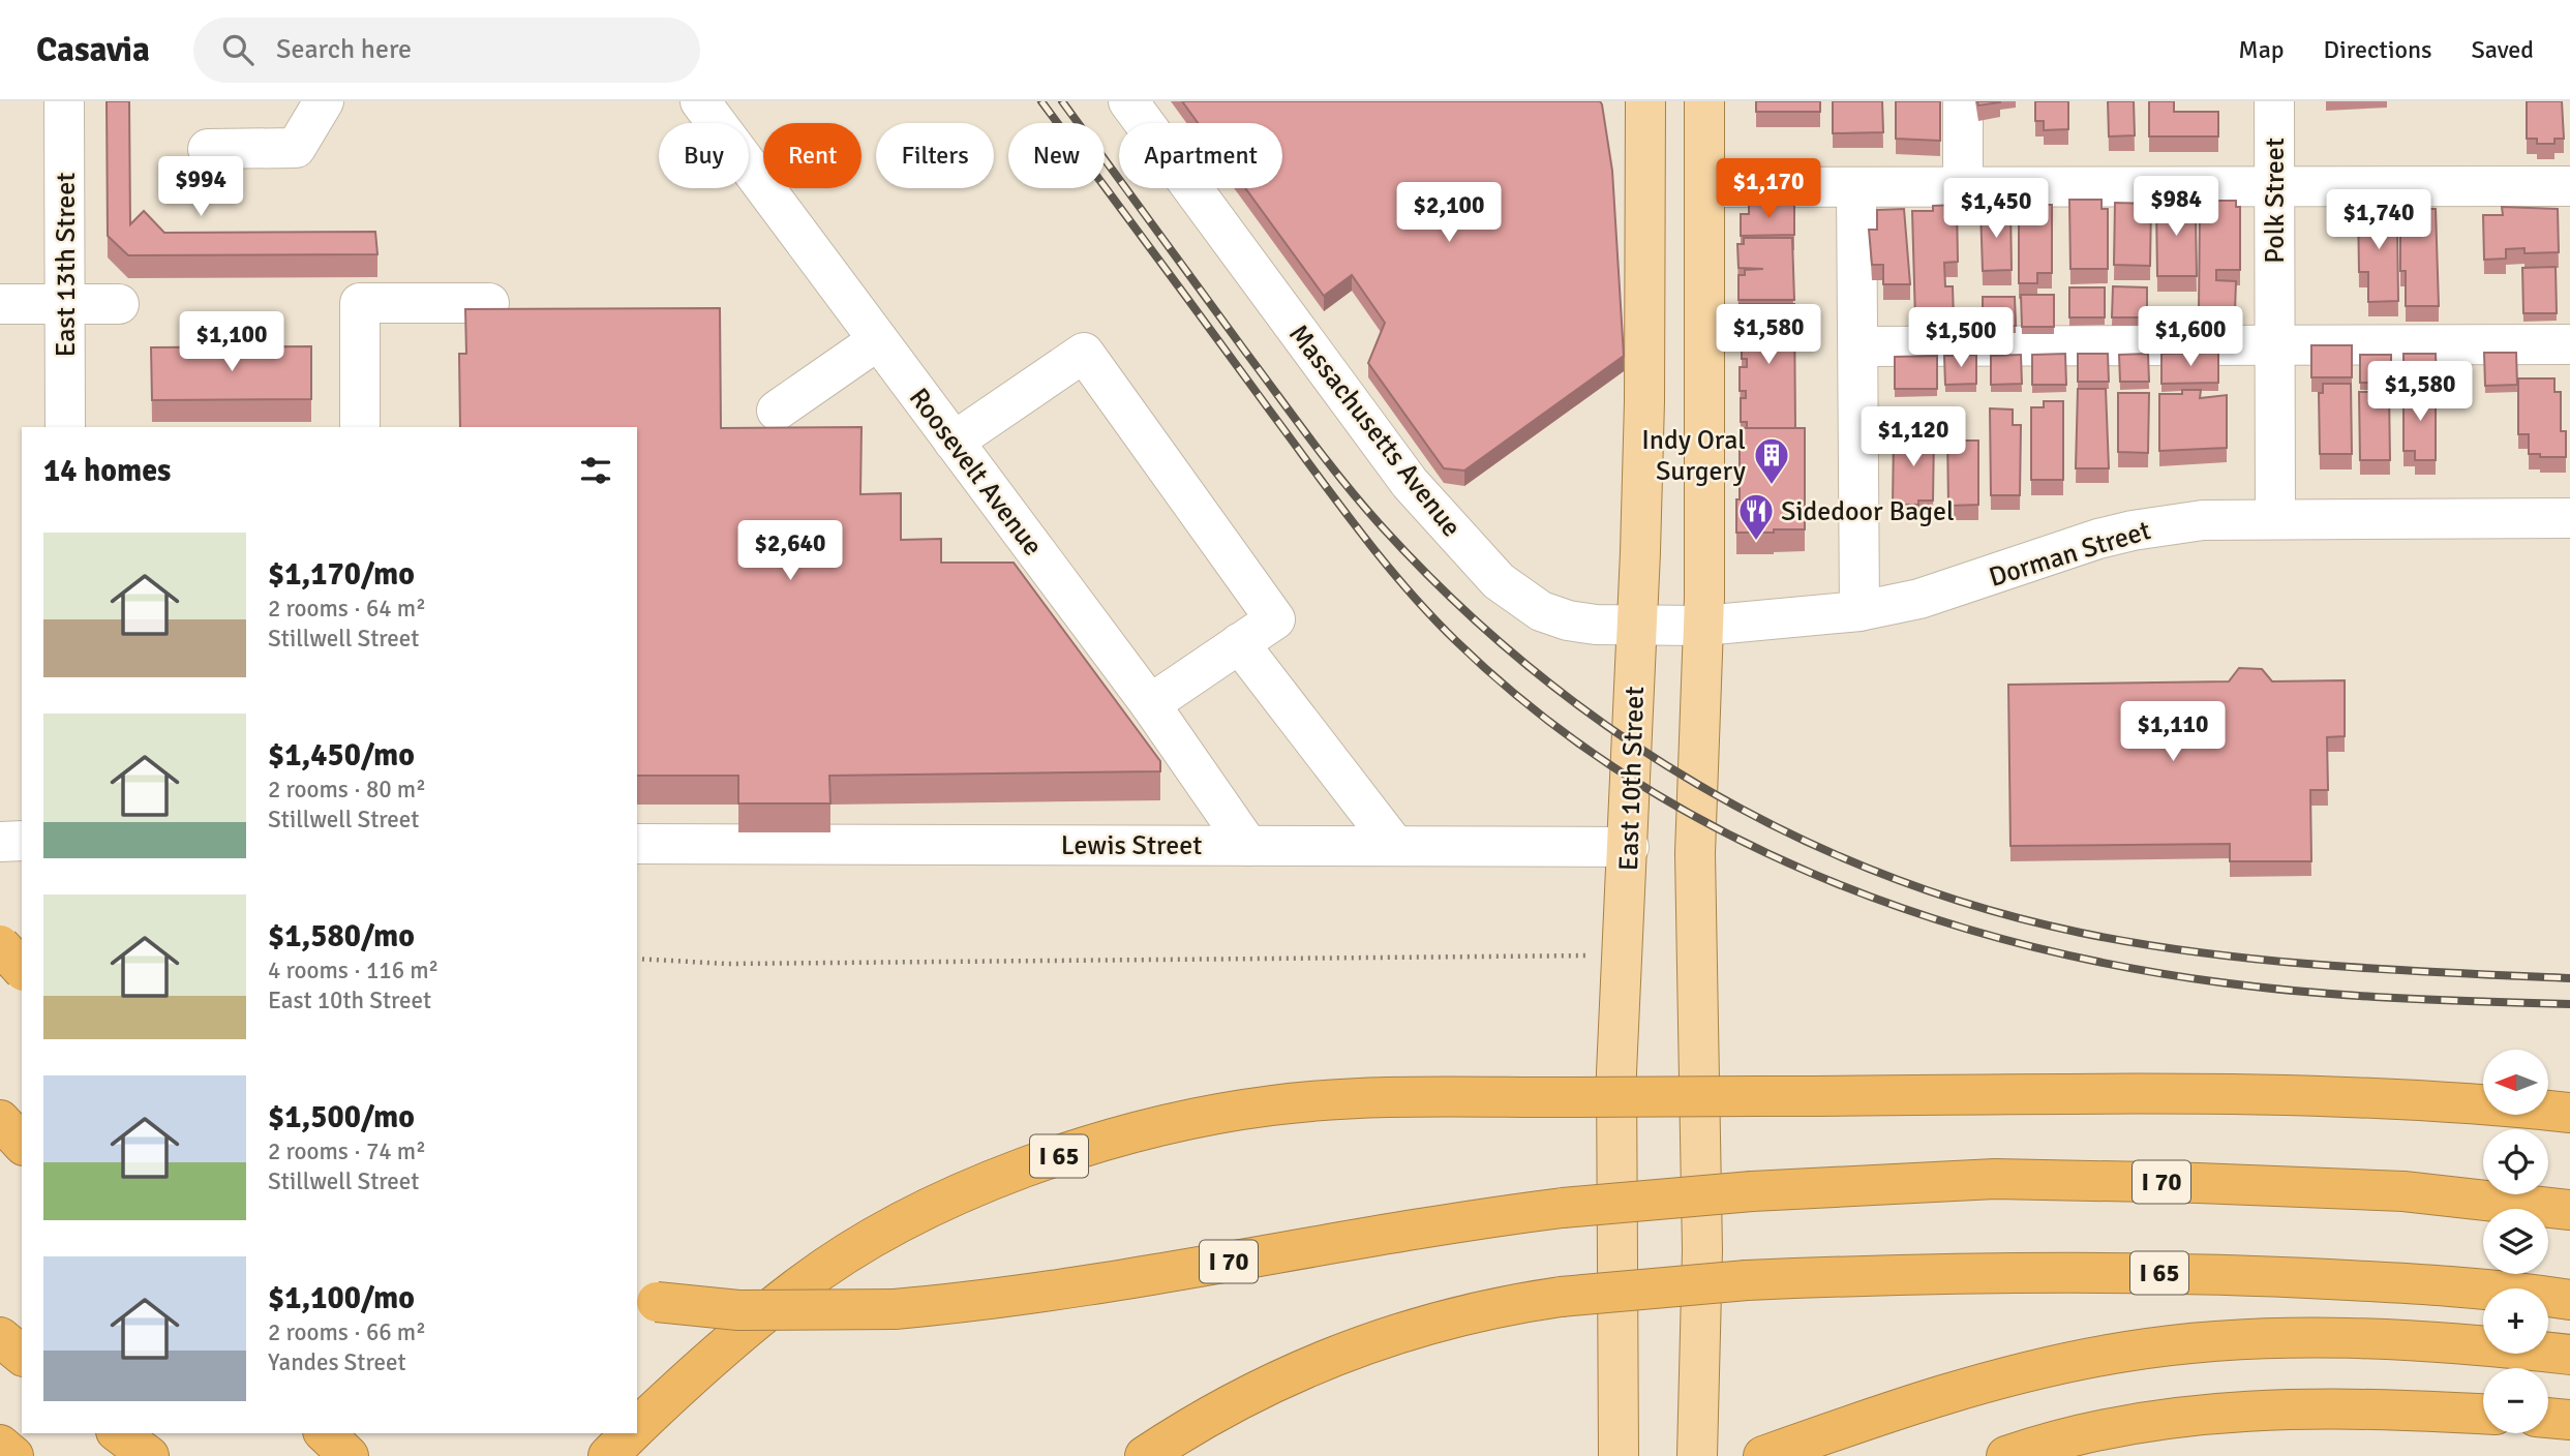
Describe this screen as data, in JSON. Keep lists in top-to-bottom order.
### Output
{
  "streets": {
    "highway": ["I 65", "I 70"],
    "main road": ["East 10th Street"],
    "street": [
      "Polk Street",
      "East 13th Street",
      "Massachusetts Avenue",
      "Roosevelt Avenue",
      "Dorman Street",
      "Lewis Street"
    ]
  },
  "crossings": [
    ["Polk Street", "Dorman Street"],
    ["Massachusetts Avenue", "Dorman Street"],
    ["Massachusetts Avenue", "East 10th Street"],
    ["Roosevelt Avenue", "Lewis Street"],
    ["East 10th Street", "Lewis Street"]
  ],
  "places": {
    "building": ["Indy Oral Surgery"],
    "restaurant": ["Sidedoor Bagel"]
  },
  "north": "left",
  "page": {
    "header": "Casavia",
    "search": "Search here",
    "nav": ["Map", "Directions", "Saved"],
    "chip": [
      "Buy",
      "Rent",
      "Filters",
      "New",
      "Apartment"
    ],
    "price": [
      "$994",
      "$1,170",
      "$984",
      "$1,450",
      "$2,100",
      "$1,740",
      "$1,580",
      "$1,600",
      "$1,500",
      "$1,100",
      "$1,580",
      "$1,120",
      "$2,640",
      "$1,110"
    ],
    "heading": "14 homes",
    "list": [
      {
        "name": "$1,170/mo",
        "note": "2 rooms · 64 m² · Stillwell Street"
      },
      {
        "name": "$1,450/mo",
        "note": "2 rooms · 80 m² · Stillwell Street"
      },
      {
        "name": "$1,580/mo",
        "note": "4 rooms · 116 m² · East 10th Street"
      },
      {
        "name": "$1,500/mo",
        "note": "2 rooms · 74 m² · Stillwell Street"
      },
      {
        "name": "$1,100/mo",
        "note": "2 rooms · 66 m² · Yandes Street"
      }
    ],
    "map_buttons": ["+", "−"]
  }
}
